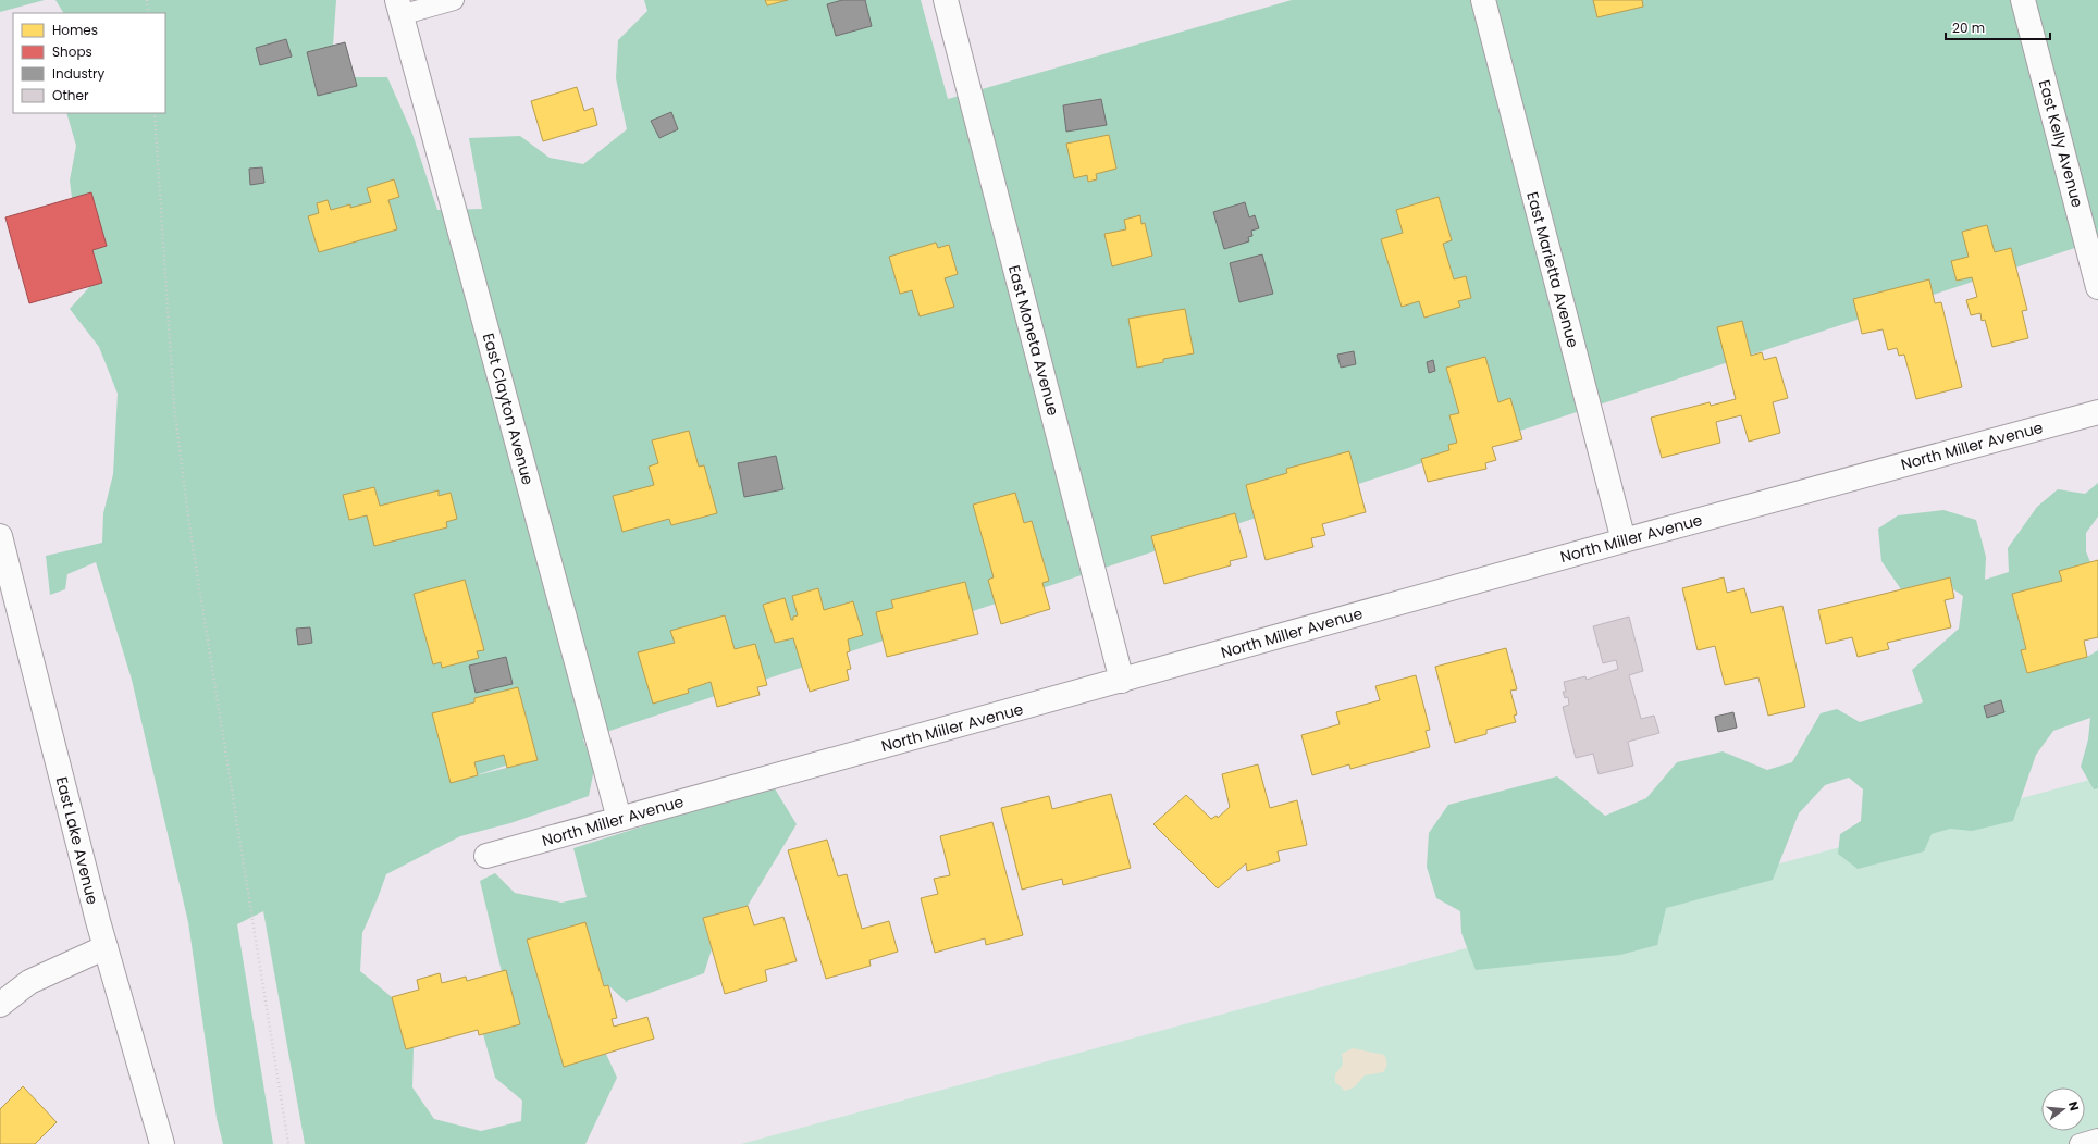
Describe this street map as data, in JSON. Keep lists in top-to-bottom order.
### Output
{
  "streets": {
    "street": [
      "East Kelly Avenue",
      "East Marietta Avenue",
      "East Moneta Avenue",
      "East Clayton Avenue",
      "North Miller Avenue",
      "East Lake Avenue"
    ]
  },
  "crossings": [
    ["East Marietta Avenue", "North Miller Avenue"],
    ["East Moneta Avenue", "North Miller Avenue"],
    ["East Clayton Avenue", "North Miller Avenue"]
  ],
  "legend": [
    "Homes",
    "Shops",
    "Industry",
    "Other"
  ],
  "scale_bar": "20 m",
  "north": "right"
}
